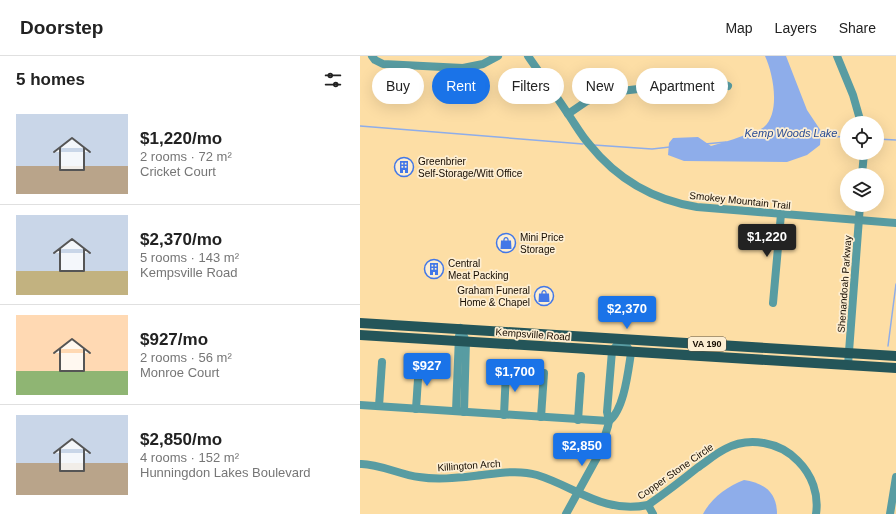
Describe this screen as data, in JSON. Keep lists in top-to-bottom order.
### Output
{
  "streets": {
    "main road": ["Kempsville Road", "VA 190"],
    "street": [
      "Smokey Mountain Trail",
      "Shenandoah Parkway",
      "Killington Arch",
      "Copper Stone Circle"
    ]
  },
  "crossings": [
    ["Smokey Mountain Trail", "Shenandoah Parkway"],
    ["Shenandoah Parkway", "Kempsville Road"],
    ["Killington Arch", "Copper Stone Circle"]
  ],
  "water": ["Kemp Woods Lake"],
  "places": {
    "building": ["Greenbrier Self-Storage/Witt Office", "Central Meat Packing"],
    "shop": ["Mini Price Storage", "Graham Funeral Home & Chapel"]
  },
  "page": {
    "header": "Doorstep",
    "nav": ["Map", "Layers", "Share"],
    "heading": "5 homes",
    "chip": [
      "Buy",
      "Rent",
      "Filters",
      "New",
      "Apartment"
    ],
    "list": [
      {
        "name": "$1,220/mo",
        "note": "2 rooms · 72 m² · Cricket Court"
      },
      {
        "name": "$2,370/mo",
        "note": "5 rooms · 143 m² · Kempsville Road"
      },
      {
        "name": "$927/mo",
        "note": "2 rooms · 56 m² · Monroe Court"
      },
      {
        "name": "$2,850/mo",
        "note": "4 rooms · 152 m² · Hunningdon Lakes Boulevard"
      }
    ],
    "price": [
      "$1,220",
      "$2,370",
      "$927",
      "$1,700",
      "$2,850"
    ]
  }
}
